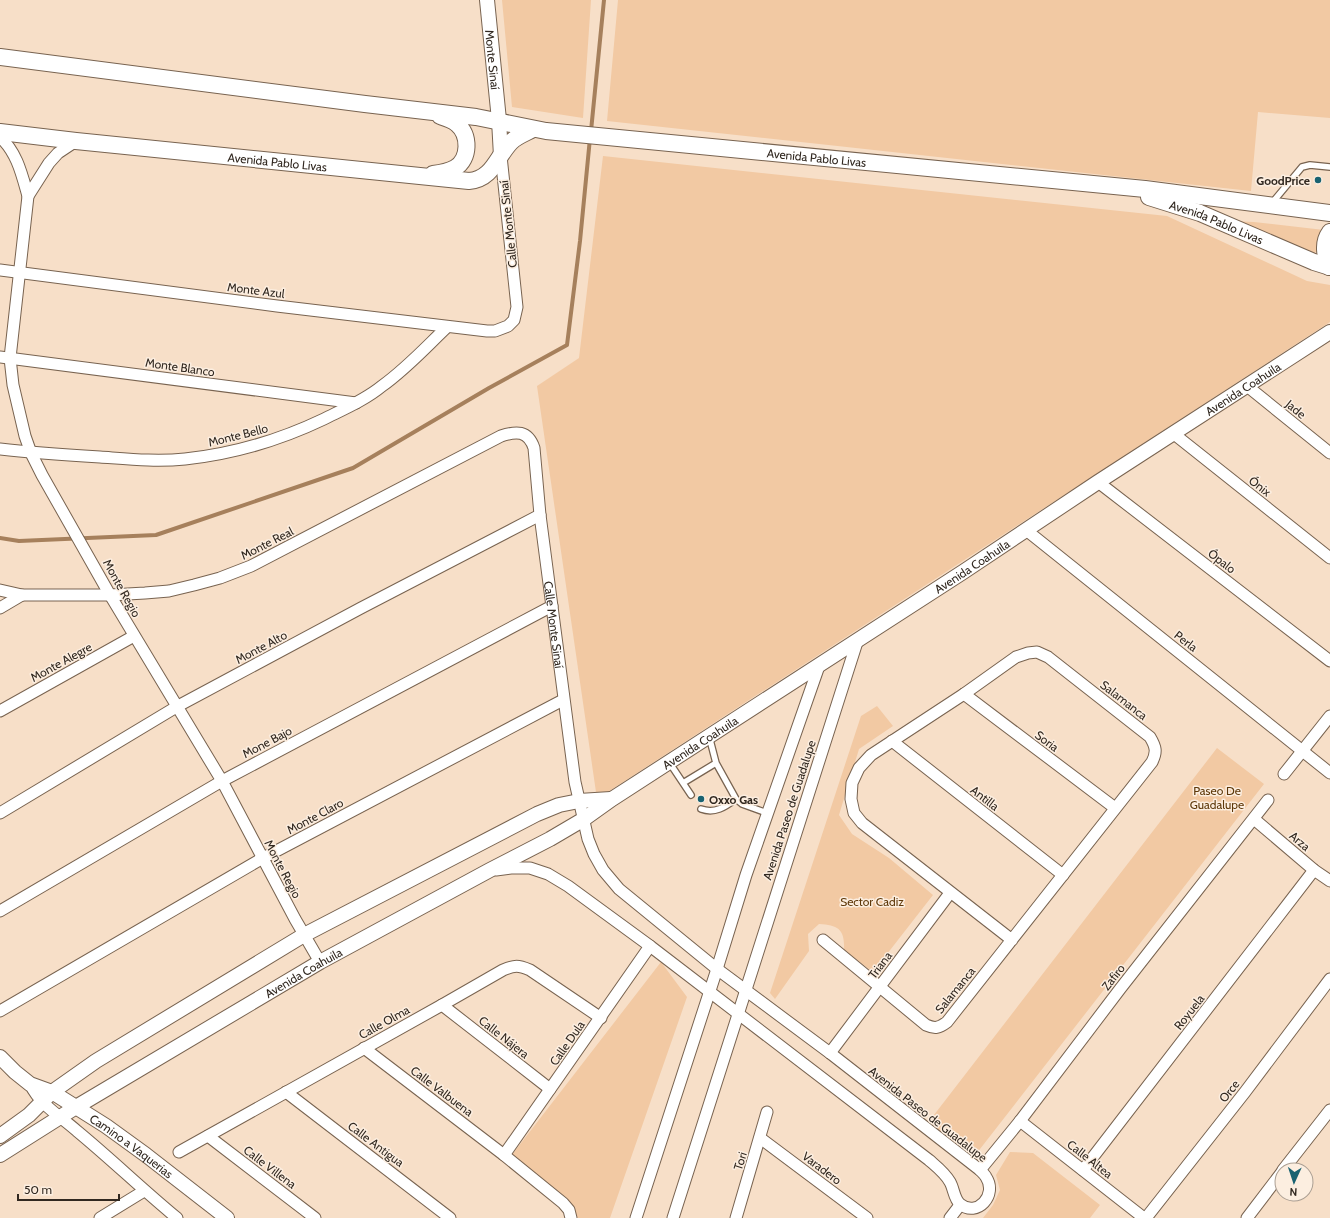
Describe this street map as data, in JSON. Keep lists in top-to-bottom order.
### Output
{
  "streets": {
    "main road": ["Avenida Pablo Livas"],
    "street": [
      "Monte Sinaí",
      "Calle Monte Sinaí",
      "Monte Azul",
      "Monte Blanco",
      "Avenida Coahuila",
      "Jade",
      "Monte Bello",
      "Ónix",
      "Monte Real",
      "Ópalo",
      "Monte Regio",
      "Perla",
      "Monte Alto",
      "Monte Alegre",
      "Salamanca",
      "Soria",
      "Mone Bajo",
      "Antilla",
      "Avenida Paseo de Guadalupe",
      "Monte Claro",
      "Arza",
      "Triana",
      "Zafiro",
      "Royuela",
      "Calle Olma",
      "Calle Nájera",
      "Calle Dula",
      "Calle Valbuena",
      "Orce",
      "Calle Antigua",
      "Camino a Vaquerias",
      "Calle Altea",
      "Tori",
      "Calle Villena",
      "Varadero"
    ]
  },
  "crossings": [
    ["Monte Sinaí", "Avenida Pablo Livas"],
    ["Monte Sinaí", "Calle Monte Sinaí"],
    ["Avenida Pablo Livas", "Calle Monte Sinaí"],
    ["Avenida Pablo Livas", "Monte Regio"],
    ["Calle Monte Sinaí", "Monte Azul"],
    ["Calle Monte Sinaí", "Avenida Coahuila"],
    ["Calle Monte Sinaí", "Monte Real"],
    ["Calle Monte Sinaí", "Monte Alto"],
    ["Calle Monte Sinaí", "Mone Bajo"],
    ["Calle Monte Sinaí", "Avenida Paseo de Guadalupe"],
    ["Calle Monte Sinaí", "Monte Claro"],
    ["Monte Azul", "Monte Bello"],
    ["Monte Azul", "Monte Regio"],
    ["Monte Blanco", "Monte Bello"],
    ["Monte Blanco", "Monte Regio"],
    ["Avenida Coahuila", "Jade"],
    ["Avenida Coahuila", "Ónix"],
    ["Avenida Coahuila", "Ópalo"],
    ["Avenida Coahuila", "Monte Regio"],
    ["Avenida Coahuila", "Perla"],
    ["Avenida Coahuila", "Avenida Paseo de Guadalupe"],
    ["Avenida Coahuila", "Camino a Vaquerias"],
    ["Monte Bello", "Monte Regio"],
    ["Monte Real", "Monte Regio"],
    ["Monte Regio", "Monte Alto"],
    ["Monte Regio", "Monte Alegre"],
    ["Monte Regio", "Mone Bajo"],
    ["Monte Regio", "Monte Claro"],
    ["Salamanca", "Soria"],
    ["Salamanca", "Antilla"],
    ["Salamanca", "Triana"],
    ["Avenida Paseo de Guadalupe", "Triana"],
    ["Avenida Paseo de Guadalupe", "Zafiro"],
    ["Arza", "Zafiro"],
    ["Arza", "Royuela"],
    ["Zafiro", "Calle Altea"],
    ["Royuela", "Calle Altea"],
    ["Calle Olma", "Calle Nájera"],
    ["Calle Olma", "Calle Dula"],
    ["Calle Olma", "Calle Valbuena"],
    ["Calle Olma", "Calle Antigua"],
    ["Calle Olma", "Calle Villena"],
    ["Calle Nájera", "Calle Dula"],
    ["Calle Dula", "Calle Valbuena"],
    ["Orce", "Calle Altea"],
    ["Tori", "Varadero"]
  ],
  "parks": ["Paseo De Guadalupe", "Sector Cadiz"],
  "places": ["GoodPrice", "Oxxo Gas"],
  "scale_bar": "50 m",
  "north": "bottom"
}
